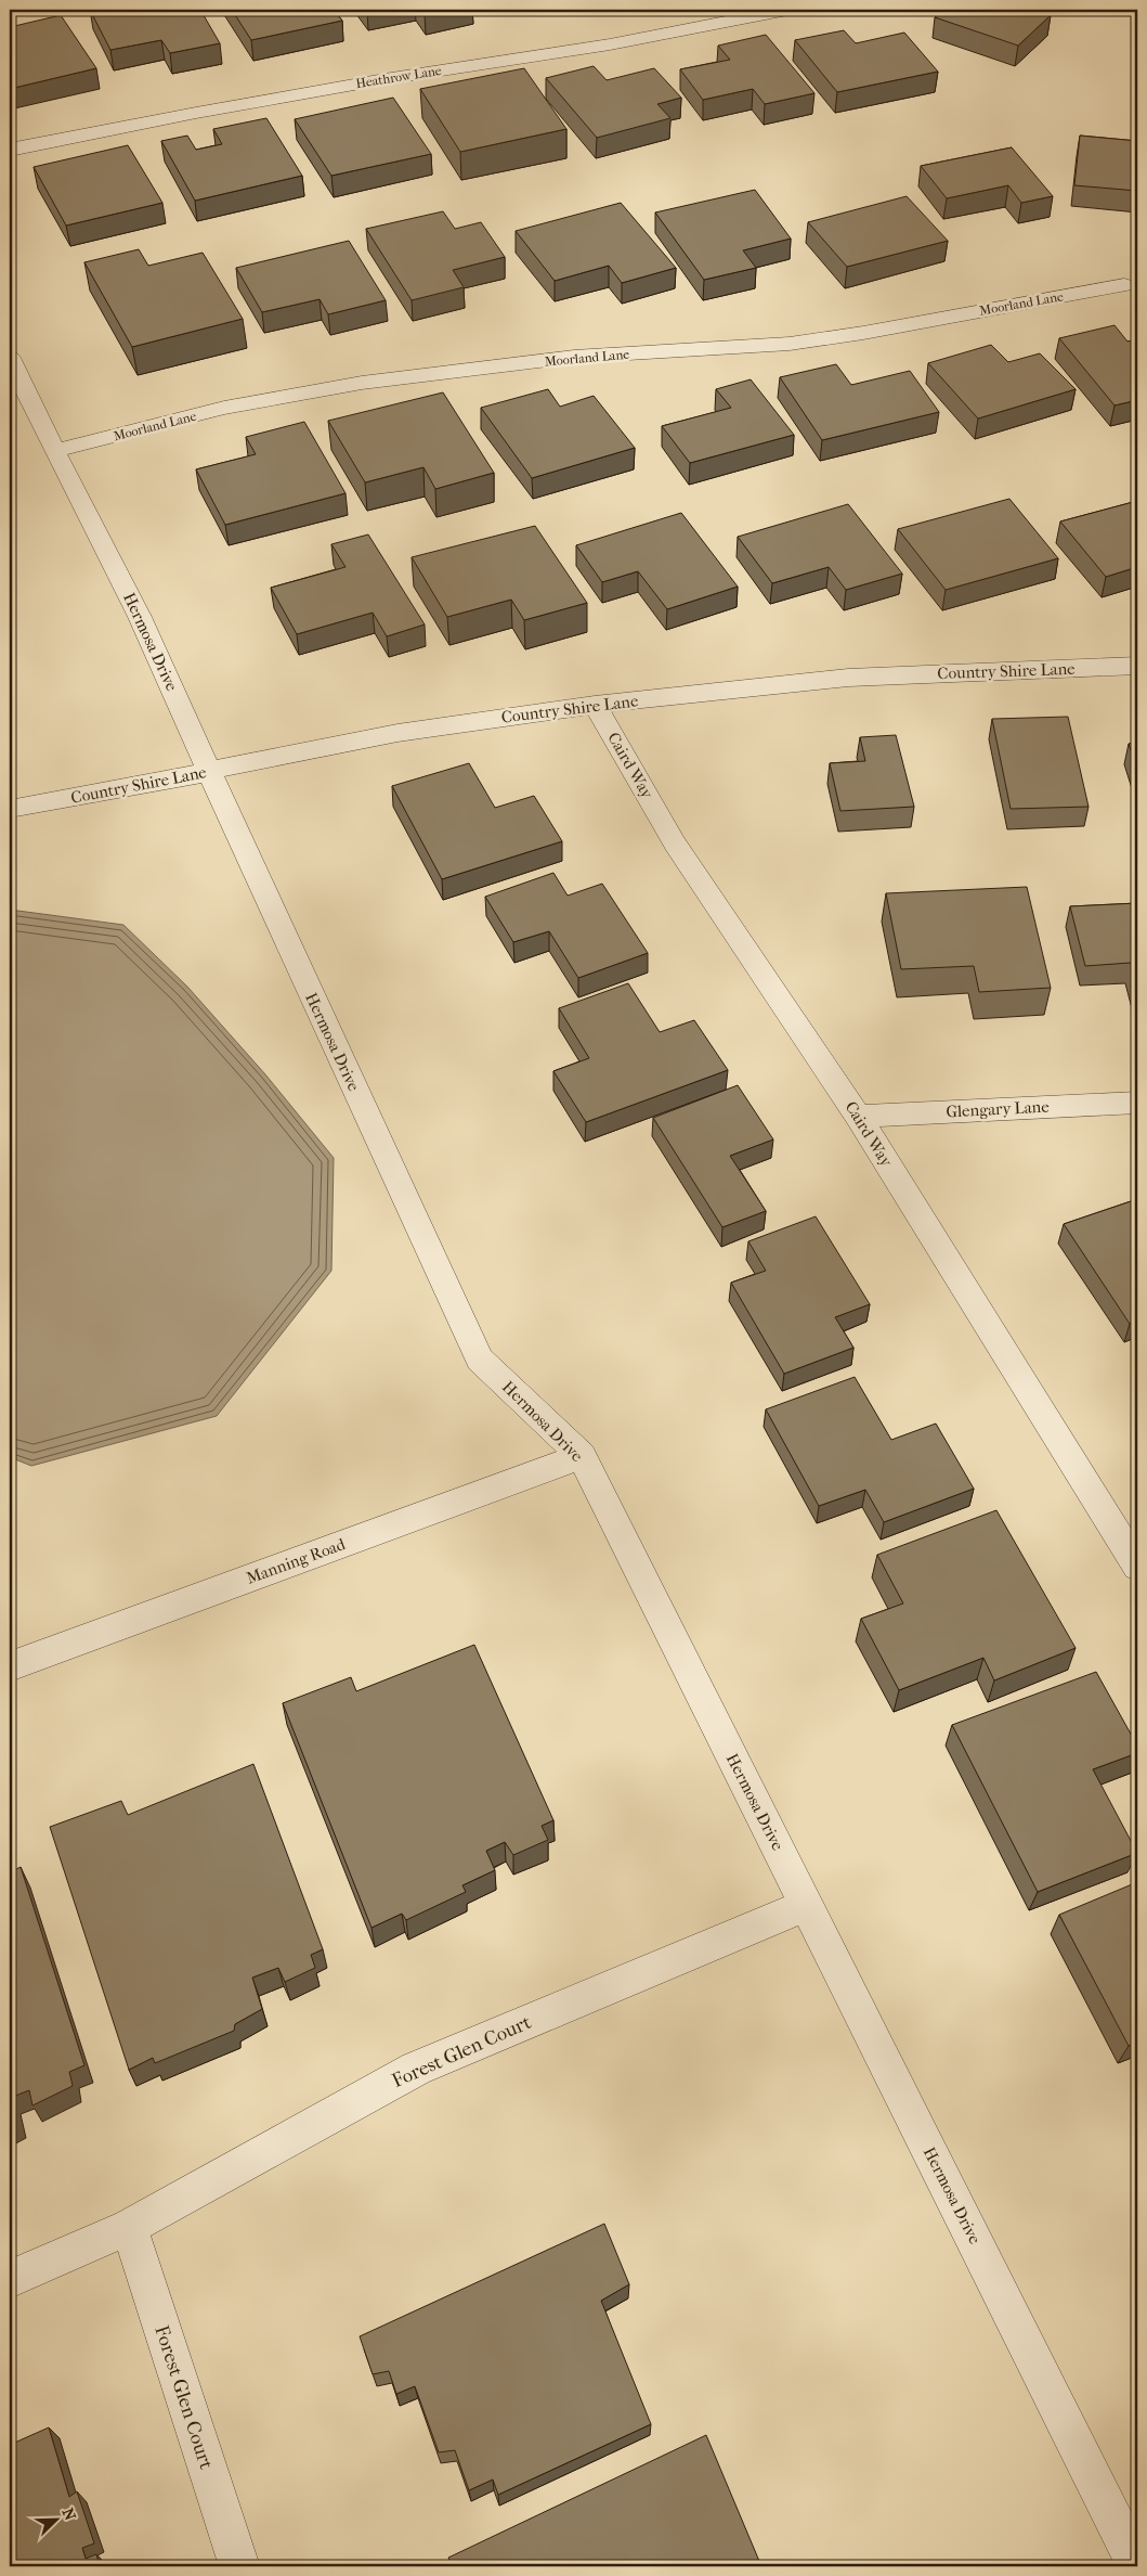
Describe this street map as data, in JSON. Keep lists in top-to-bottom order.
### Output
{
  "streets": {
    "street": [
      "Heathrow Lane",
      "Moorland Lane",
      "Hermosa Drive",
      "Country Shire Lane",
      "Caird Way",
      "Glengary Lane",
      "Manning Road",
      "Forest Glen Court"
    ]
  },
  "crossings": [
    ["Moorland Lane", "Hermosa Drive"],
    ["Hermosa Drive", "Country Shire Lane"],
    ["Hermosa Drive", "Manning Road"],
    ["Hermosa Drive", "Forest Glen Court"],
    ["Country Shire Lane", "Caird Way"],
    ["Caird Way", "Glengary Lane"]
  ],
  "north": "top right"
}
